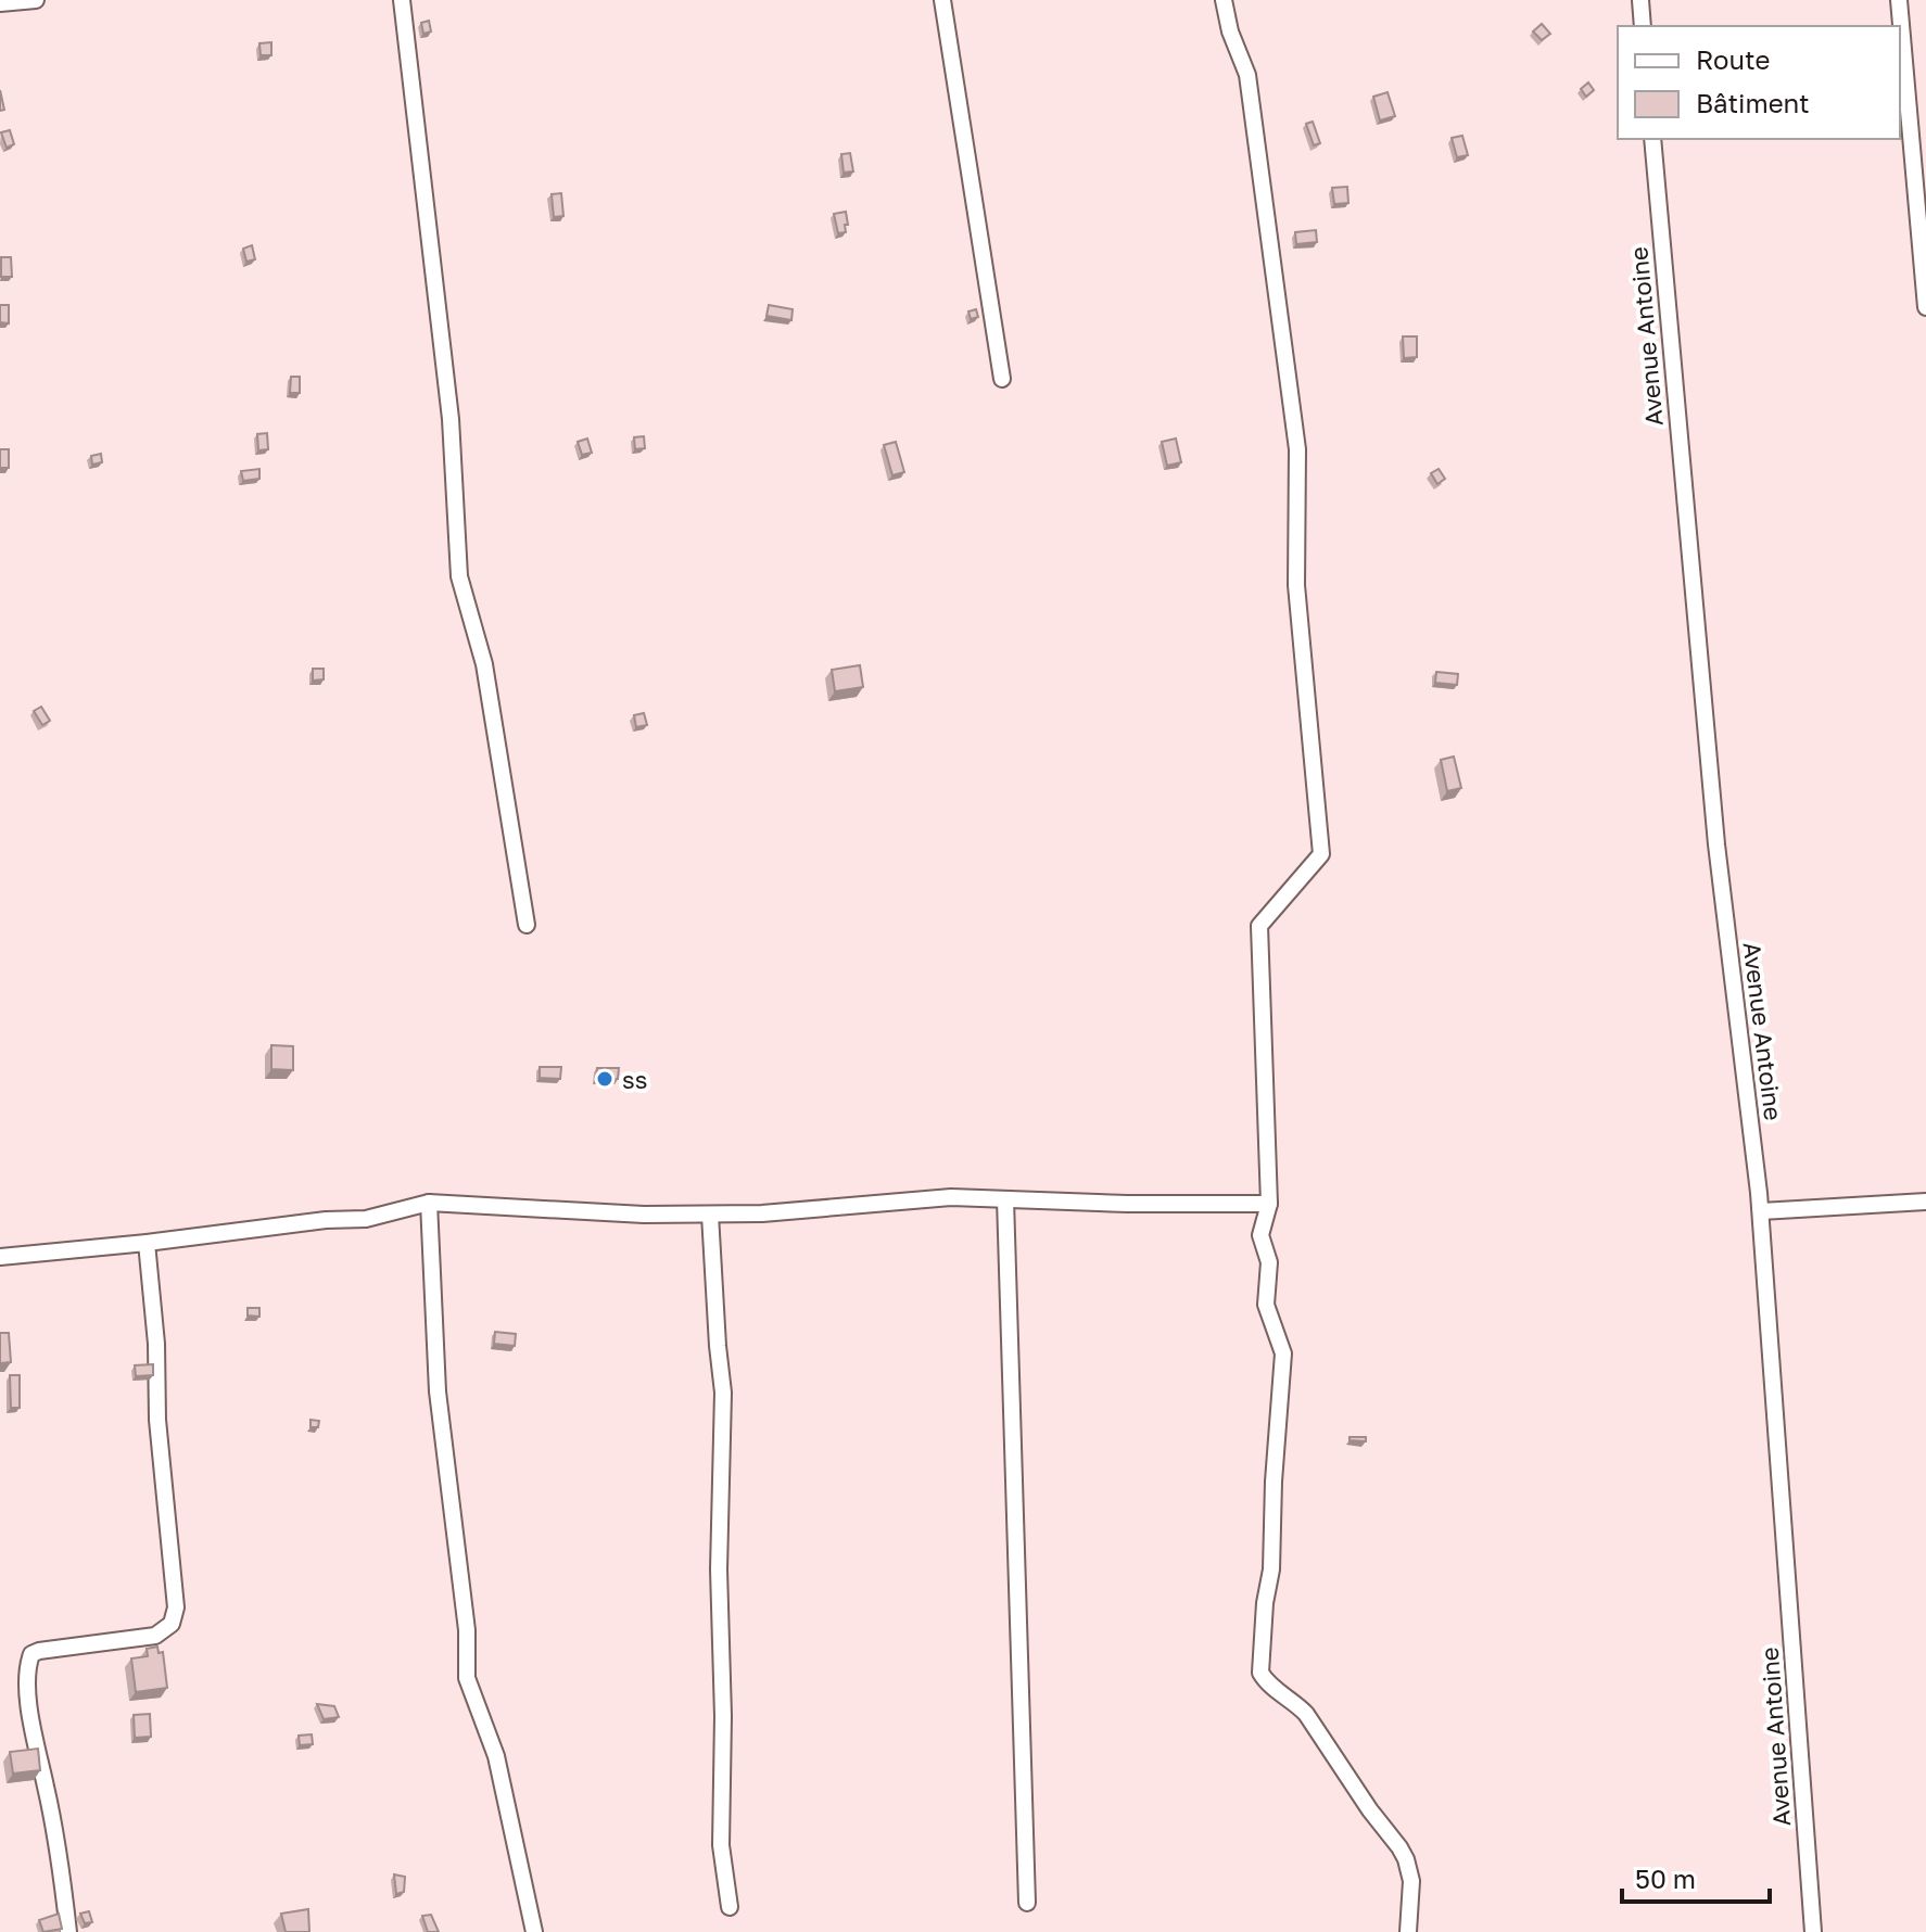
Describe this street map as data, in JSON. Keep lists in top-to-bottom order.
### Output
{
  "streets": {
    "street": ["Avenue Antoine"]
  },
  "places": ["ss"],
  "legend": ["Route", "Bâtiment"],
  "scale_bar": "50 m"
}
